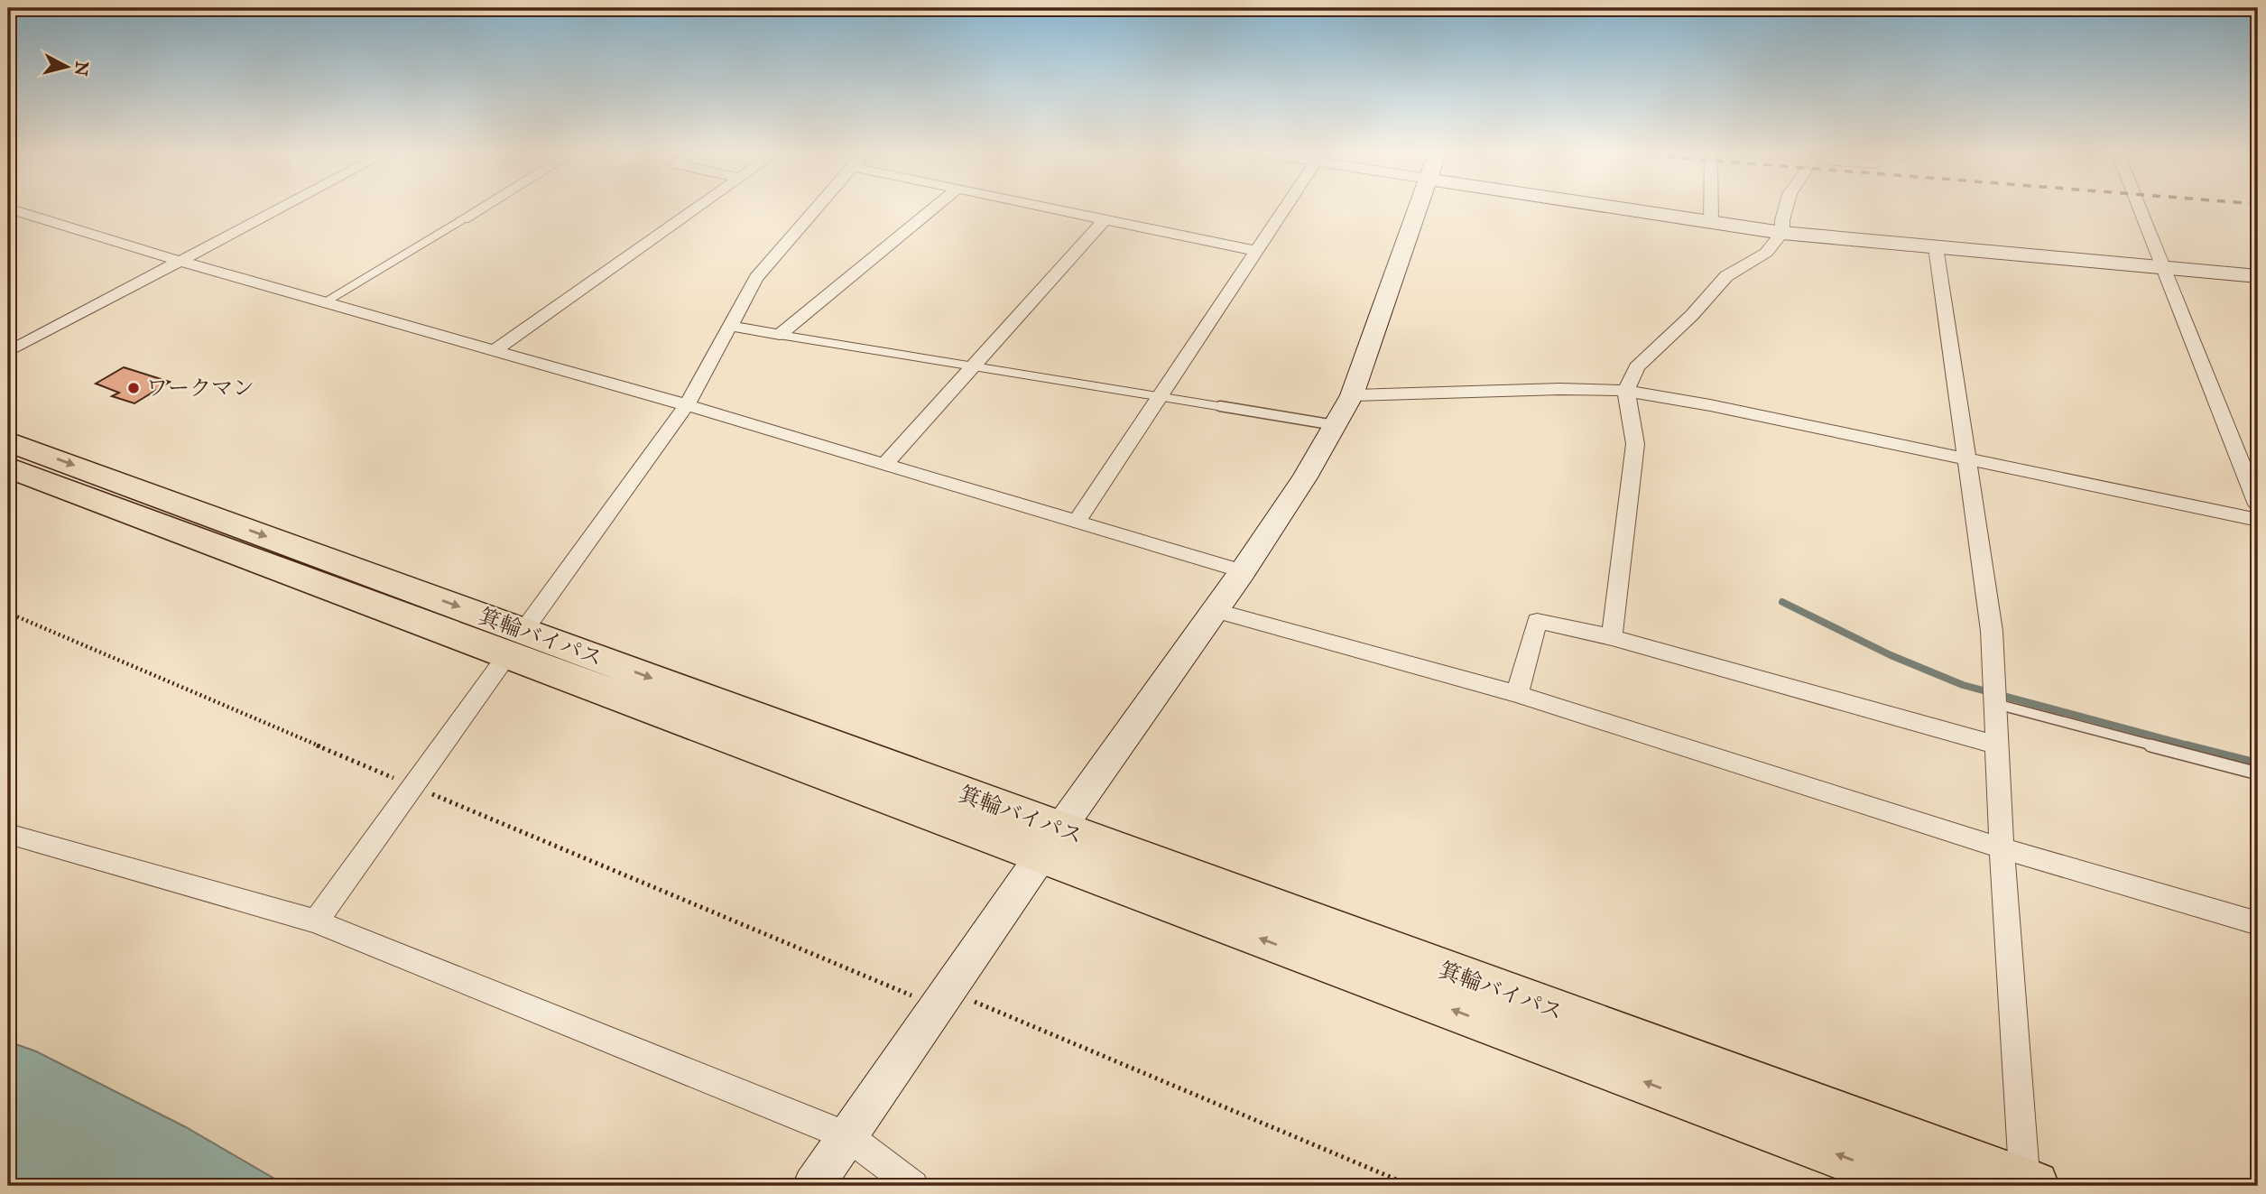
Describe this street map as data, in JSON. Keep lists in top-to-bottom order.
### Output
{
  "streets": {
    "highway": ["箕輪バイパス"]
  },
  "places": ["ワークマン"],
  "north": "right"
}
